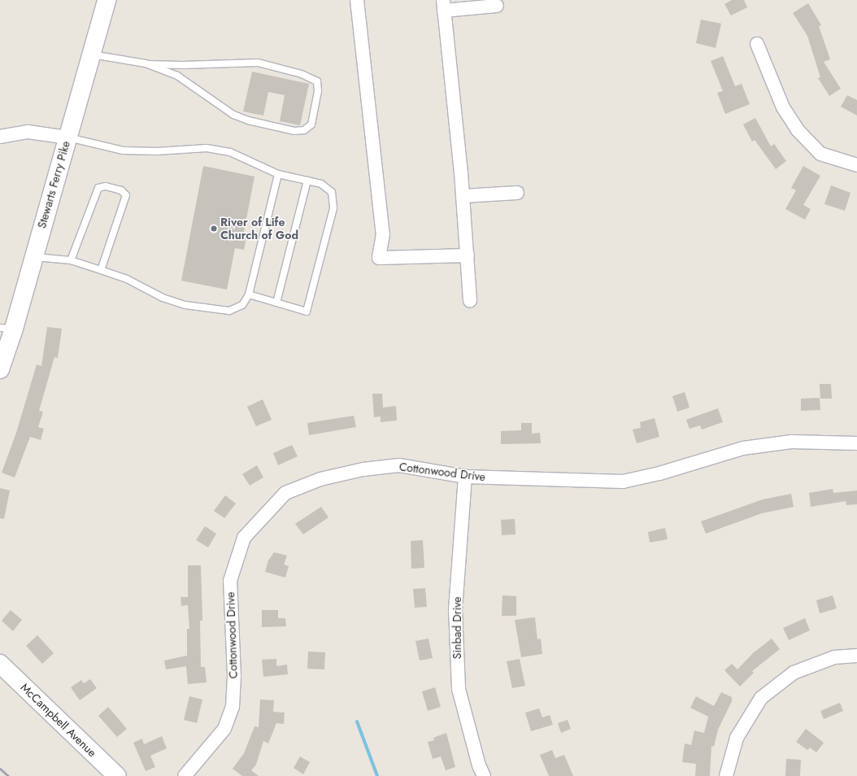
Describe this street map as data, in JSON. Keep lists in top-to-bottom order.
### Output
{
  "streets": {
    "main road": ["Stewarts Ferry Pike", "McCampbell Avenue"],
    "street": ["Cottonwood Drive", "Sinbad Drive"]
  },
  "crossings": [
    ["Cottonwood Drive", "Sinbad Drive"]
  ],
  "places": ["River of Life Church of God"]
}
